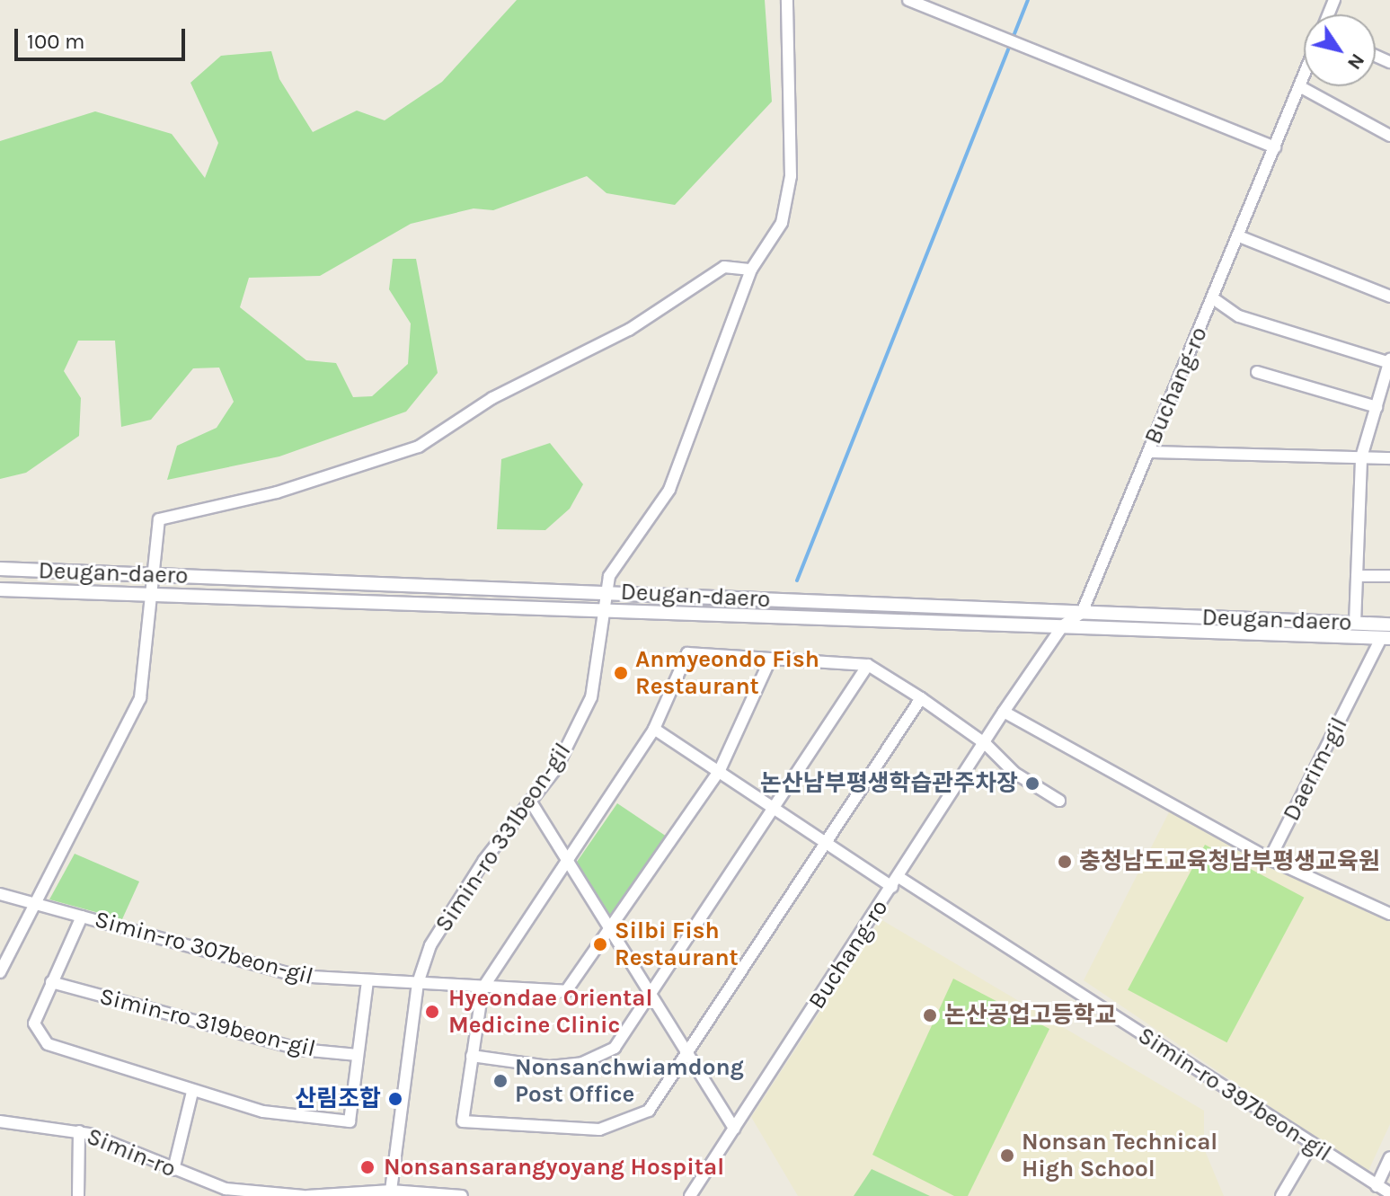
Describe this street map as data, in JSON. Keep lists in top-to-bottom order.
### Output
{
  "streets": {
    "street": [
      "Buchang-ro",
      "Deugan-daero",
      "Daerim-gil",
      "Simin-ro 331beon-gil",
      "Simin-ro 307beon-gil",
      "Simin-ro 319beon-gil",
      "Simin-ro 397beon-gil",
      "Simin-ro"
    ]
  },
  "crossings": [
    ["Buchang-ro", "Deugan-daero"],
    ["Buchang-ro", "Simin-ro 397beon-gil"],
    ["Deugan-daero", "Daerim-gil"],
    ["Deugan-daero", "Simin-ro 331beon-gil"],
    ["Simin-ro 331beon-gil", "Simin-ro 307beon-gil"],
    ["Simin-ro 331beon-gil", "Simin-ro"]
  ],
  "places": [
    "Anmyeondo Fish Restaurant",
    "논산남부평생학습관주차장",
    "충청남도교육청남부평생교육원",
    "Silbi Fish Restaurant",
    "Hyeondae Oriental Medicine Clinic",
    "논산공업고등학교",
    "Nonsanchwiamdong Post Office",
    "산림조합",
    "Nonsan Technical High School",
    "Nonsansarangyoyang Hospital"
  ],
  "scale_bar": "100 m",
  "north": "bottom right"
}
